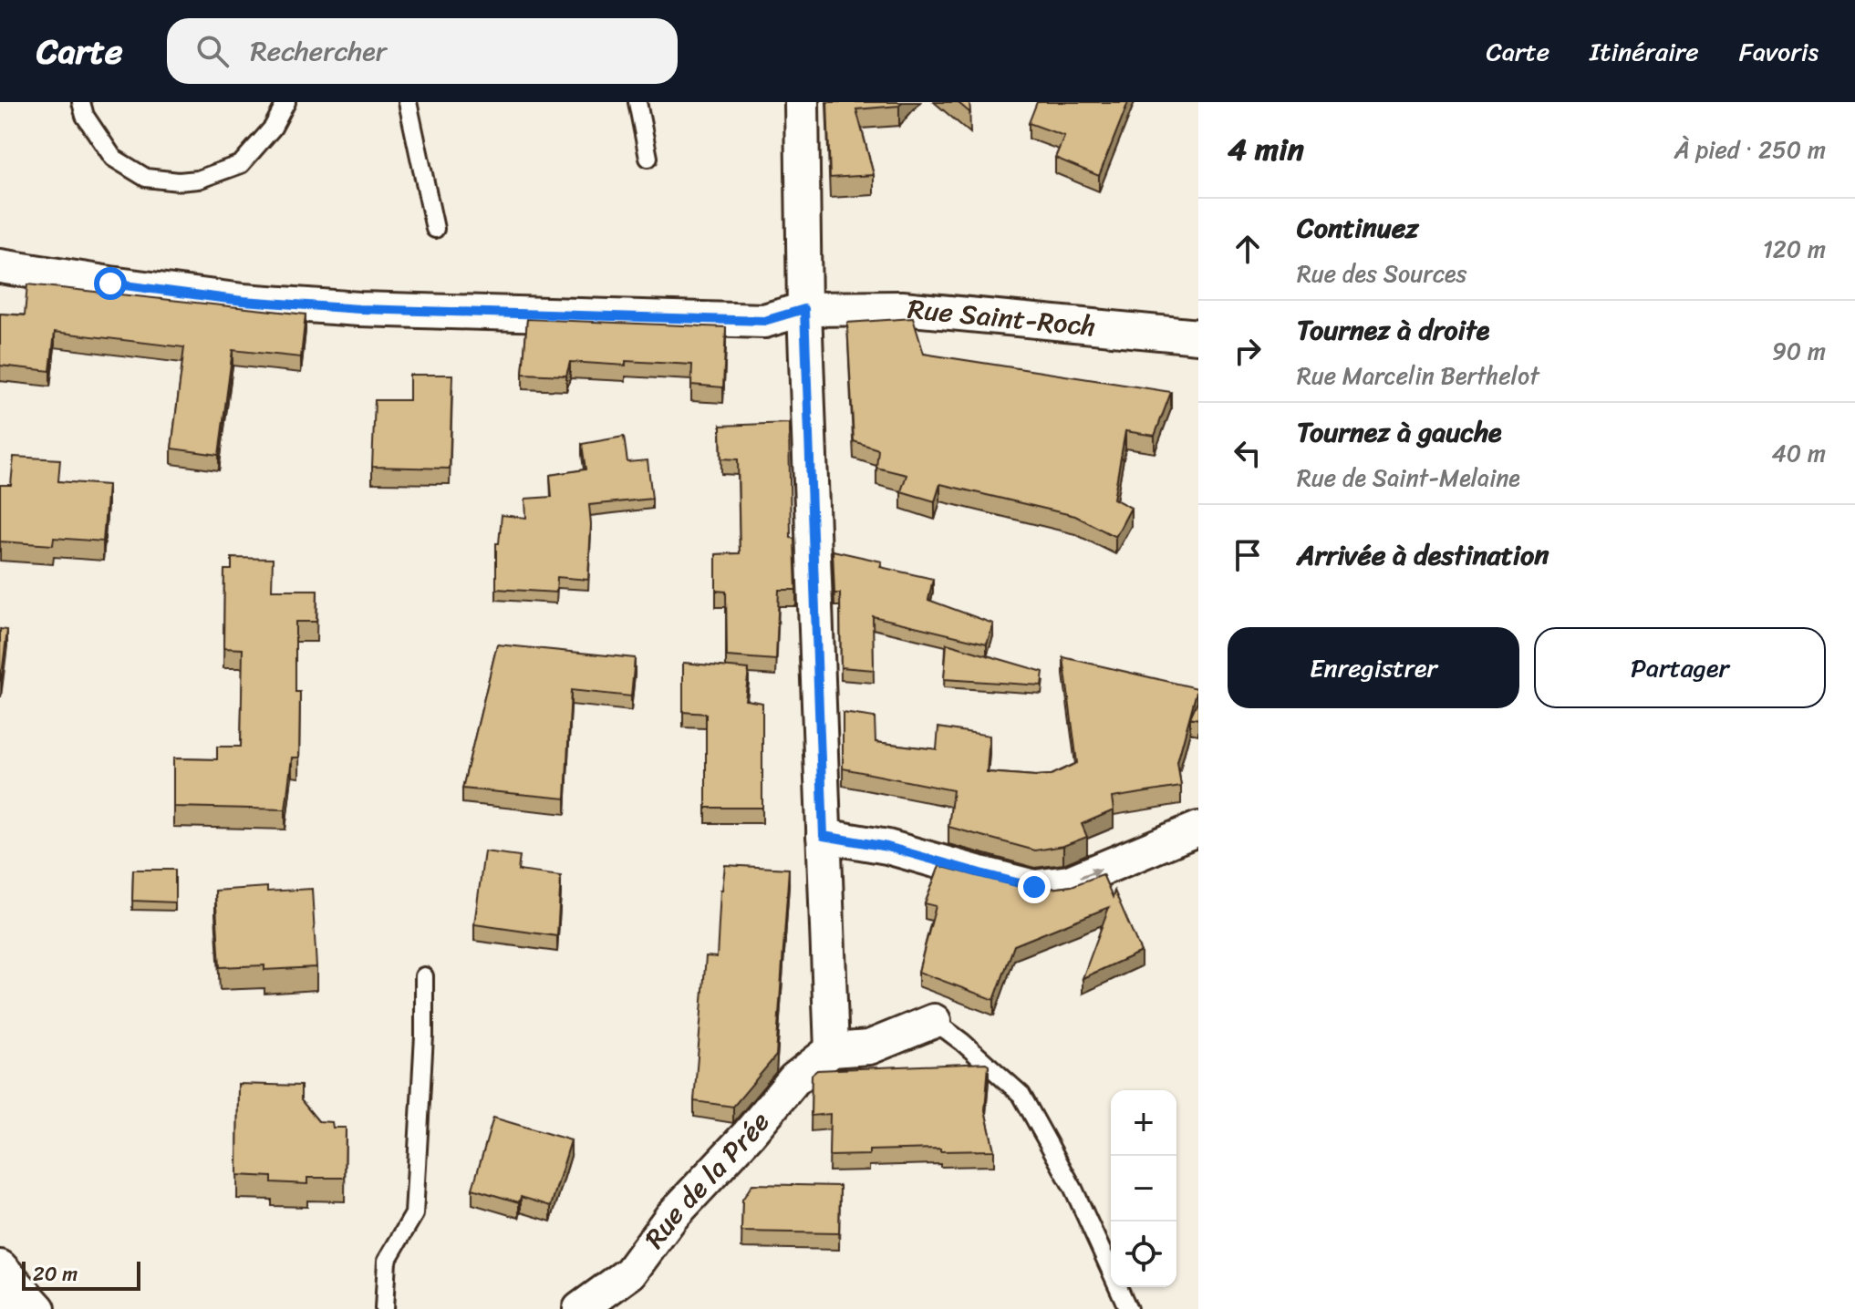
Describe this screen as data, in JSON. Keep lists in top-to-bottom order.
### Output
{
  "streets": {
    "street": ["Rue Saint-Roch", "Rue de la Prée"]
  },
  "scale_bar": "20 m",
  "page": {
    "header": "Carte",
    "search": "Rechercher",
    "nav": ["Carte", "Itinéraire", "Favoris"],
    "heading": ["4 min", "À pied · 250 m"],
    "list": [
      ["Continuez", "Rue des Sources", "120 m"],
      ["Tournez à droite", "Rue Marcelin Berthelot", "90 m"],
      ["Tournez à gauche", "Rue de Saint-Melaine", "40 m"],
      "Arrivée à destination"
    ],
    "buttons": ["Enregistrer", "Partager"],
    "map_buttons": ["+", "−"],
    "scale": "20 m"
  }
}
